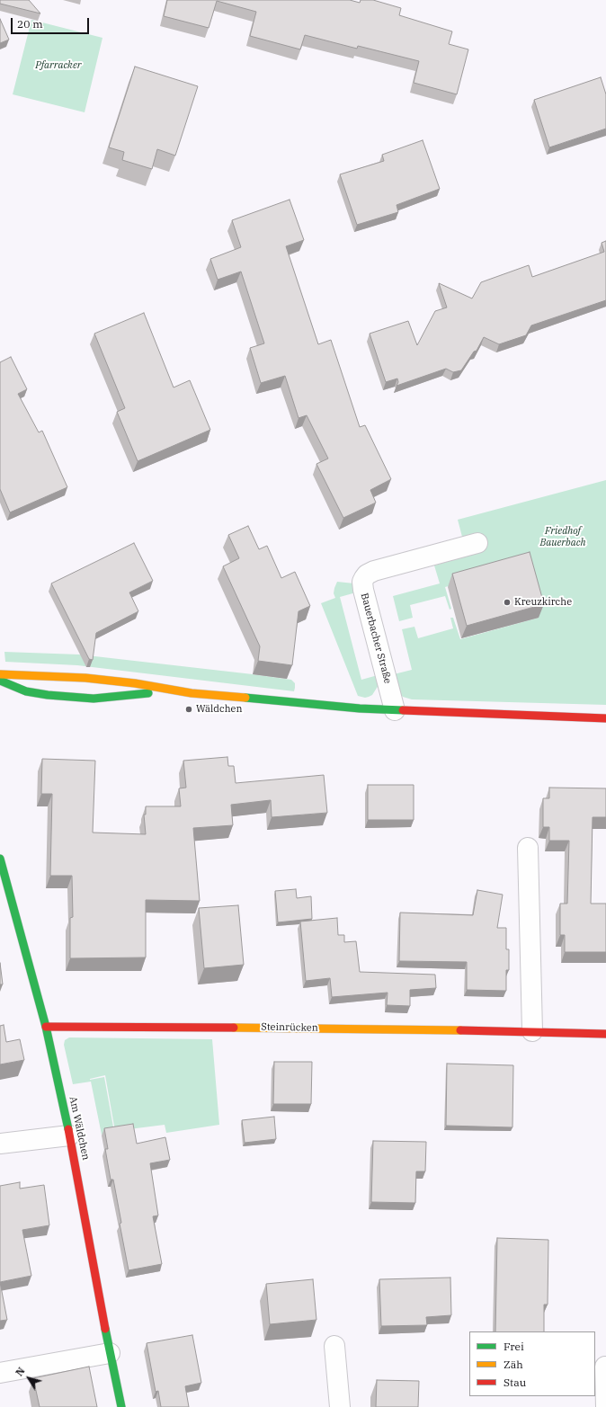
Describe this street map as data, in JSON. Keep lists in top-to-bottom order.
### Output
{
  "streets": {
    "street": ["Bauerbacher Straße", "Steinrücken", "Am Wäldchen"]
  },
  "crossings": [
    ["Steinrücken", "Am Wäldchen"]
  ],
  "parks": ["Pfarracker", "Friedhof Bauerbach"],
  "places": ["Kreuzkirche", "Wäldchen"],
  "legend": ["Frei", "Zäh", "Stau"],
  "scale_bar": "20 m",
  "north": "top left"
}
